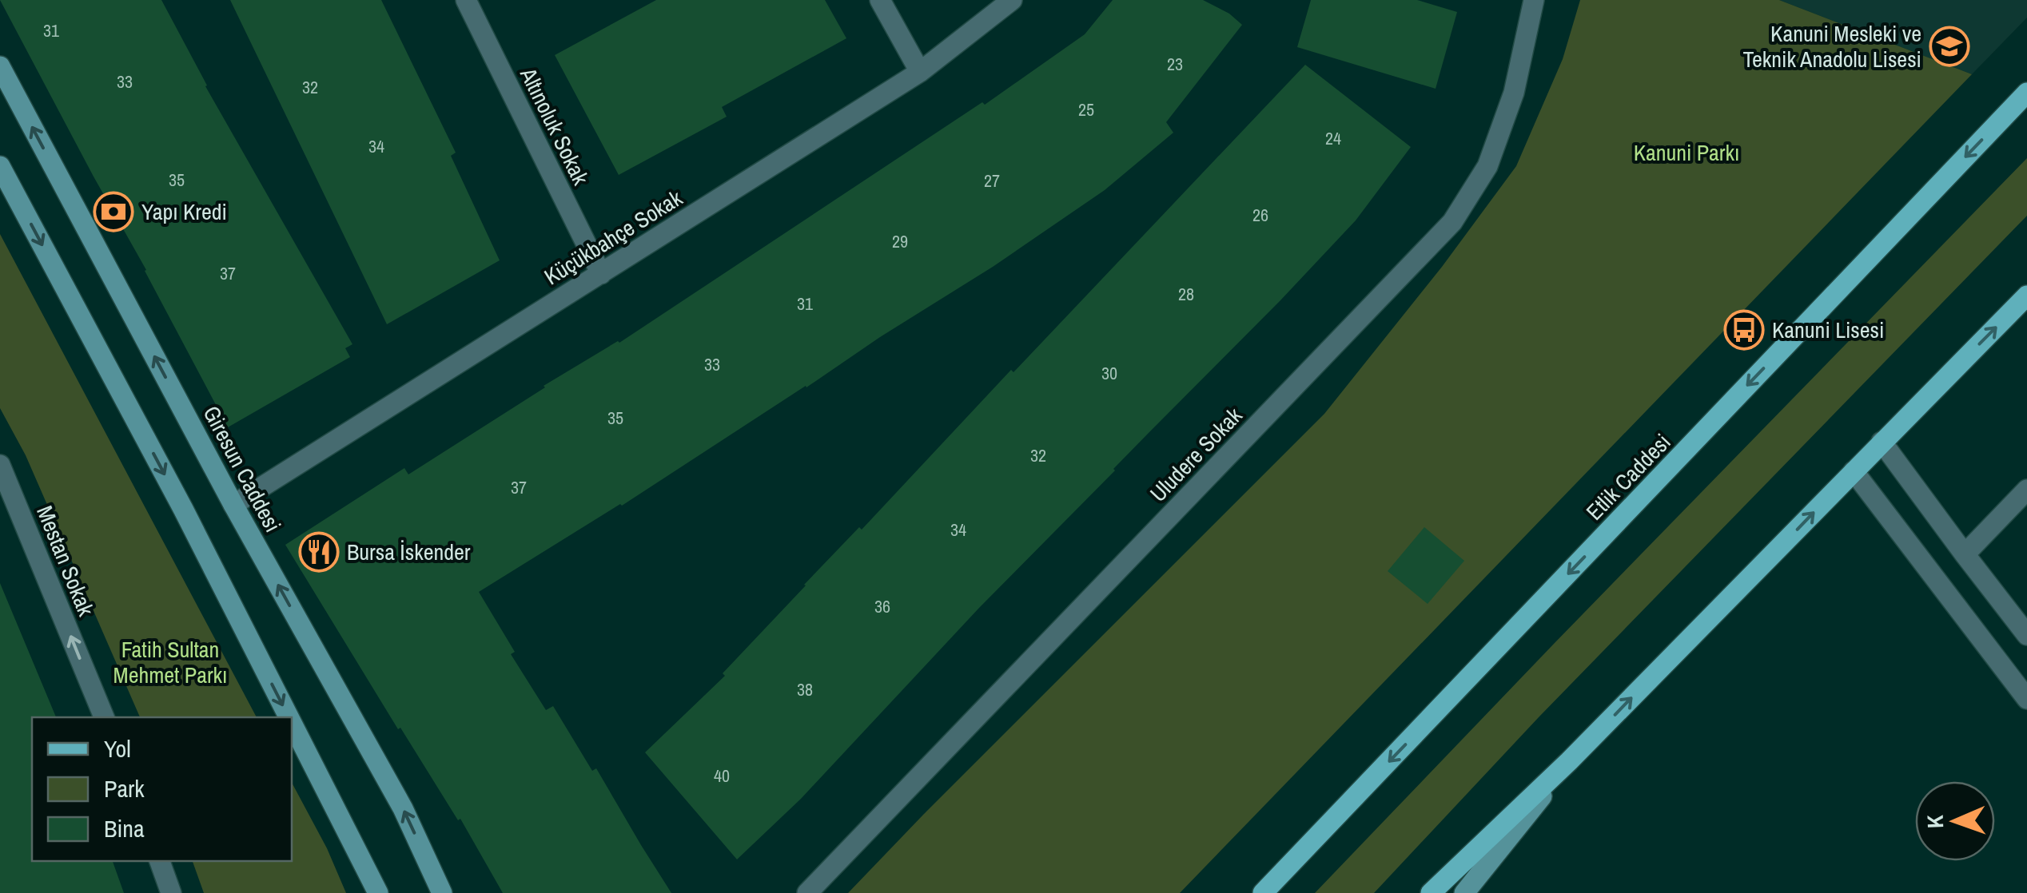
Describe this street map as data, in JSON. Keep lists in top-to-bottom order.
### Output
{
  "streets": {
    "main road": ["Giresun Caddesi", "Etlik Caddesi"],
    "street": [
      "Altınoluk Sokak",
      "Küçükbahçe Sokak",
      "Uludere Sokak",
      "Mestan Sokak"
    ]
  },
  "crossings": [
    ["Altınoluk Sokak", "Küçükbahçe Sokak"],
    ["Küçükbahçe Sokak", "Giresun Caddesi"]
  ],
  "one_way": ["Mestan Sokak"],
  "parks": ["Kanuni Parkı", "Fatih Sultan Mehmet Parkı"],
  "places": {
    "school or university": ["Kanuni Mesleki ve Teknik Anadolu Lisesi"],
    "bank": ["Yapı Kredi"],
    "bus stop": ["Kanuni Lisesi"],
    "restaurant": ["Bursa İskender"]
  },
  "house_numbers": [
    "31",
    "23",
    "33",
    "32",
    "25",
    "24",
    "34",
    "35",
    "27",
    "26",
    "29",
    "37",
    "28",
    "31",
    "33",
    "30",
    "35",
    "32",
    "37",
    "34",
    "36",
    "38",
    "40"
  ],
  "legend": ["Yol", "Park", "Bina"],
  "north": "left"
}
